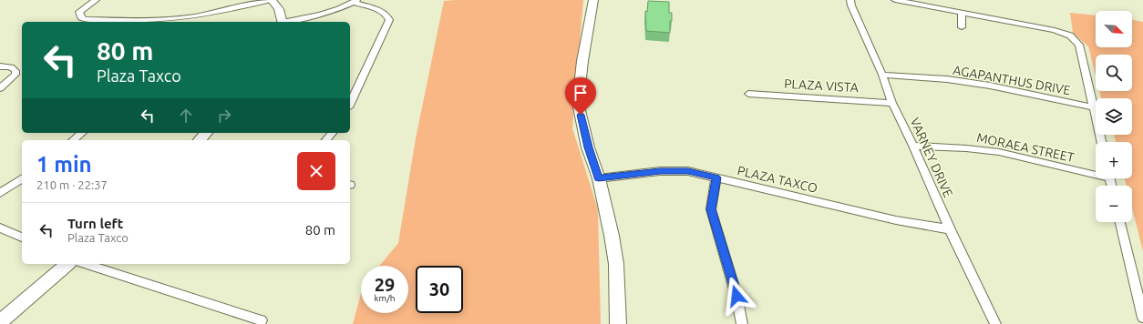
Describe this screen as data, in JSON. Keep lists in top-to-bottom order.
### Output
{
  "streets": {
    "street": [
      "AGAPANTHUS DRIVE",
      "PLAZA VISTA",
      "MORAEA STREET",
      "VARNEY DRIVE",
      "PLAZA TAXCO"
    ]
  },
  "crossings": [
    ["AGAPANTHUS DRIVE", "VARNEY DRIVE"],
    ["PLAZA VISTA", "VARNEY DRIVE"],
    ["MORAEA STREET", "VARNEY DRIVE"],
    ["VARNEY DRIVE", "PLAZA TAXCO"]
  ],
  "north": "bottom right",
  "page": {
    "map_buttons": ["+", "−"],
    "turn": ["80 m", "Plaza Taxco"],
    "heading": ["1 min", "210 m · 22:37"],
    "list": [
      {
        "name": "Turn left",
        "note": "Plaza Taxco",
        "value": "80 m"
      }
    ],
    "speed": "29 km/h",
    "limit": "30"
  }
}
